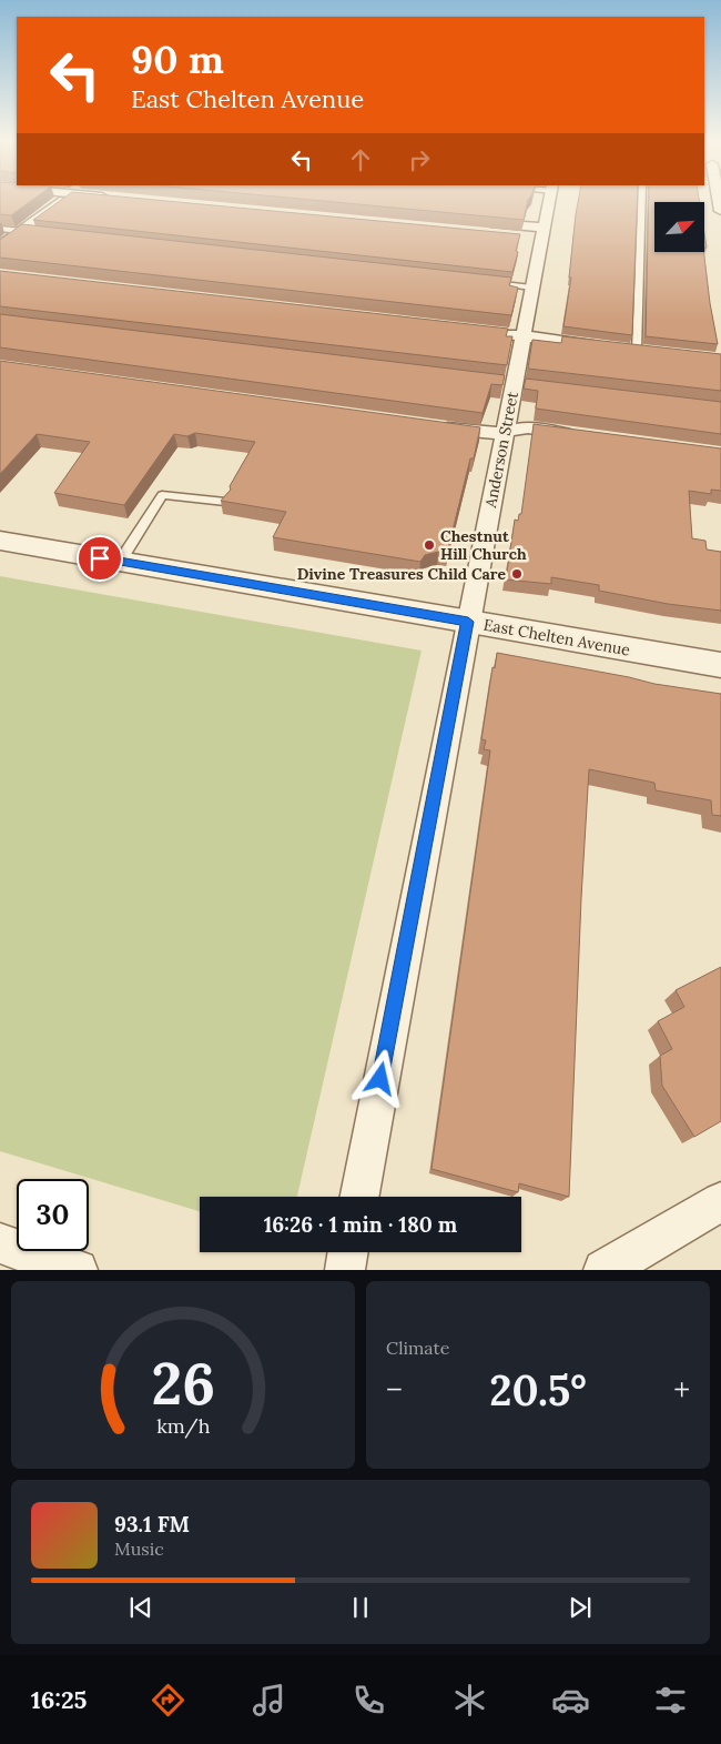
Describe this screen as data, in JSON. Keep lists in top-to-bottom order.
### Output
{
  "streets": {
    "street": ["Anderson Street", "East Chelten Avenue"]
  },
  "crossings": [
    ["Anderson Street", "East Chelten Avenue"]
  ],
  "places": ["Chestnut Hill Church", "Divine Treasures Child Care"],
  "north": "top right",
  "page": {
    "turn": ["90 m", "East Chelten Avenue"],
    "limit": "30",
    "trip": "16:26 · 1 min · 180 m",
    "tile": "Climate",
    "heat": ["−", "20.5°", "+"],
    "song": ["93.1 FM", "Music"],
    "tabs": "16:25",
    "gauge": ["26", "km/h"]
  }
}
